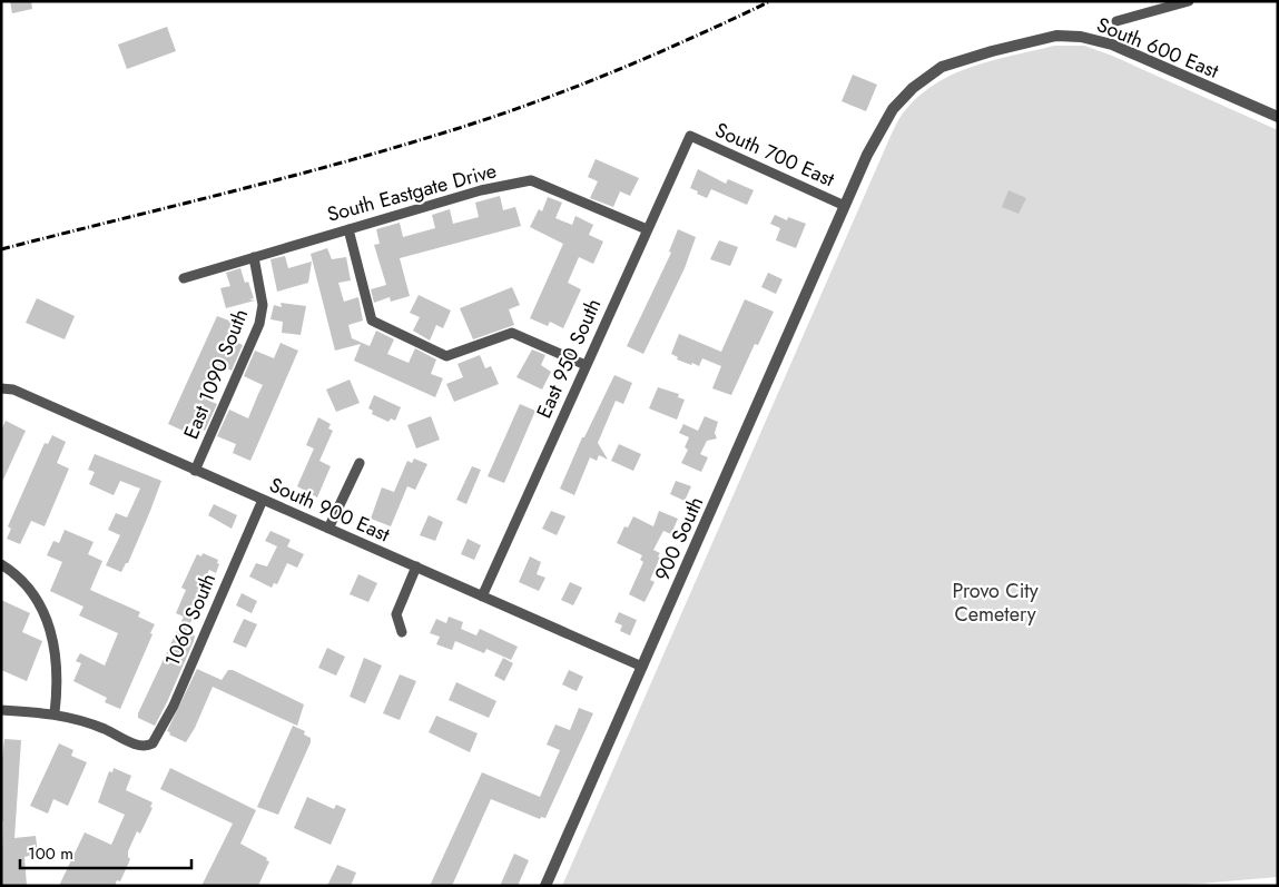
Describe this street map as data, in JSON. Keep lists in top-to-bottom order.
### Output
{
  "streets": {
    "street": [
      "South 600 East",
      "South 700 East",
      "South Eastgate Drive",
      "East 950 South",
      "East 1090 South",
      "South 900 East",
      "900 South",
      "1060 South"
    ]
  },
  "crossings": [
    ["South 600 East", "South 700 East"],
    ["South 600 East", "900 South"],
    ["South 700 East", "East 950 South"],
    ["South 700 East", "900 South"],
    ["South Eastgate Drive", "East 950 South"],
    ["South Eastgate Drive", "East 1090 South"],
    ["East 950 South", "South 900 East"],
    ["East 1090 South", "South 900 East"],
    ["South 900 East", "900 South"],
    ["South 900 East", "1060 South"]
  ],
  "parks": ["Provo City Cemetery"],
  "scale_bar": "100 m"
}
